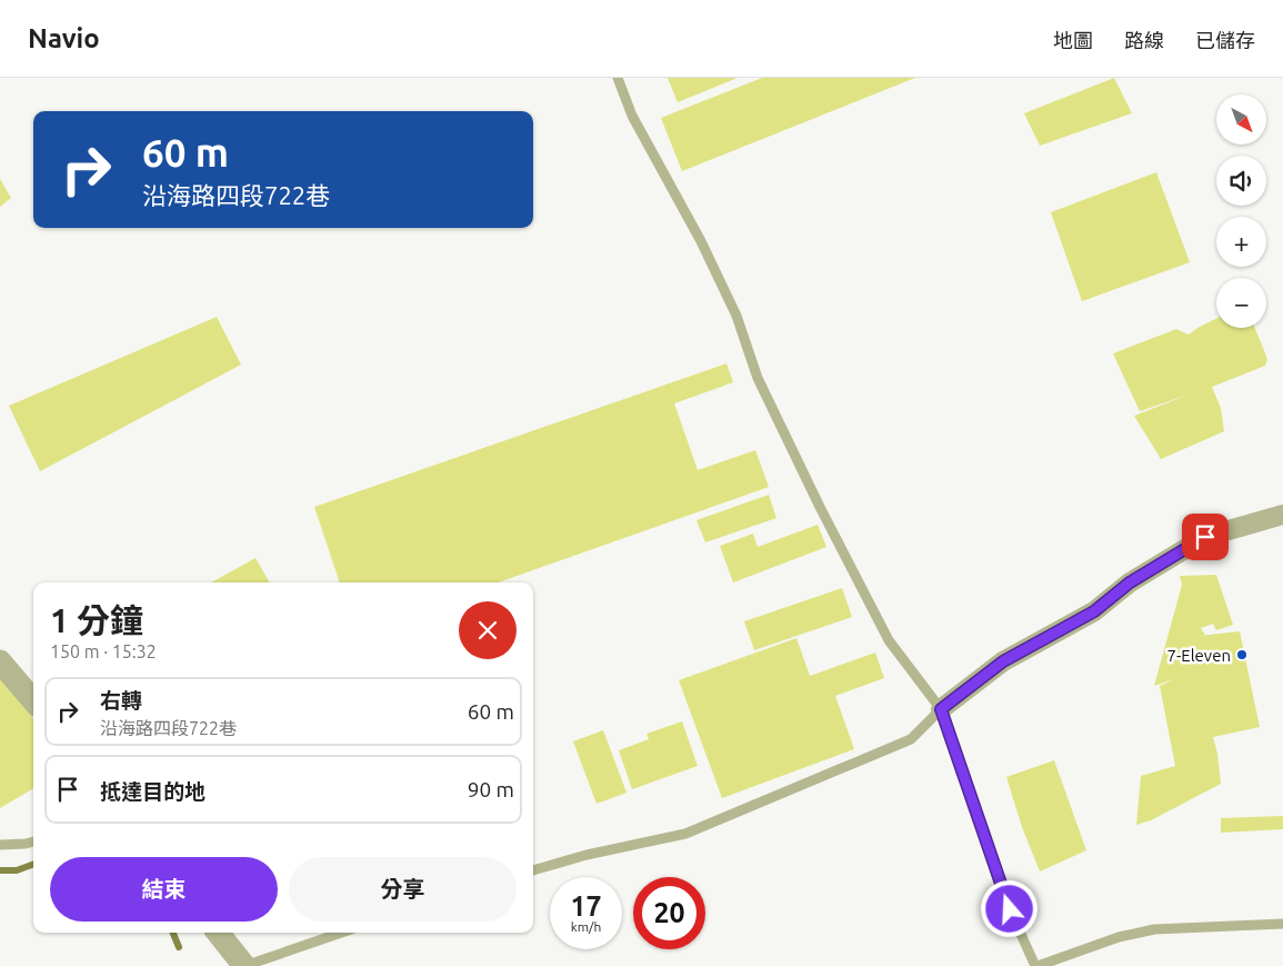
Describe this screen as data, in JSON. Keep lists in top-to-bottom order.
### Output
{
  "places": ["7-Eleven"],
  "north": "bottom right",
  "page": {
    "header": "Navio",
    "nav": ["地圖", "路線", "已儲存"],
    "map_buttons": ["+", "−"],
    "turn": ["60 m", "沿海路四段722巷"],
    "heading": ["1 分鐘", "150 m · 15:32"],
    "list": [
      {
        "name": "右轉",
        "note": "沿海路四段722巷",
        "value": "60 m"
      },
      {
        "name": "抵達目的地",
        "value": "90 m"
      }
    ],
    "buttons": ["結束", "分享"],
    "speed": "17 km/h",
    "limit": "20"
  }
}
